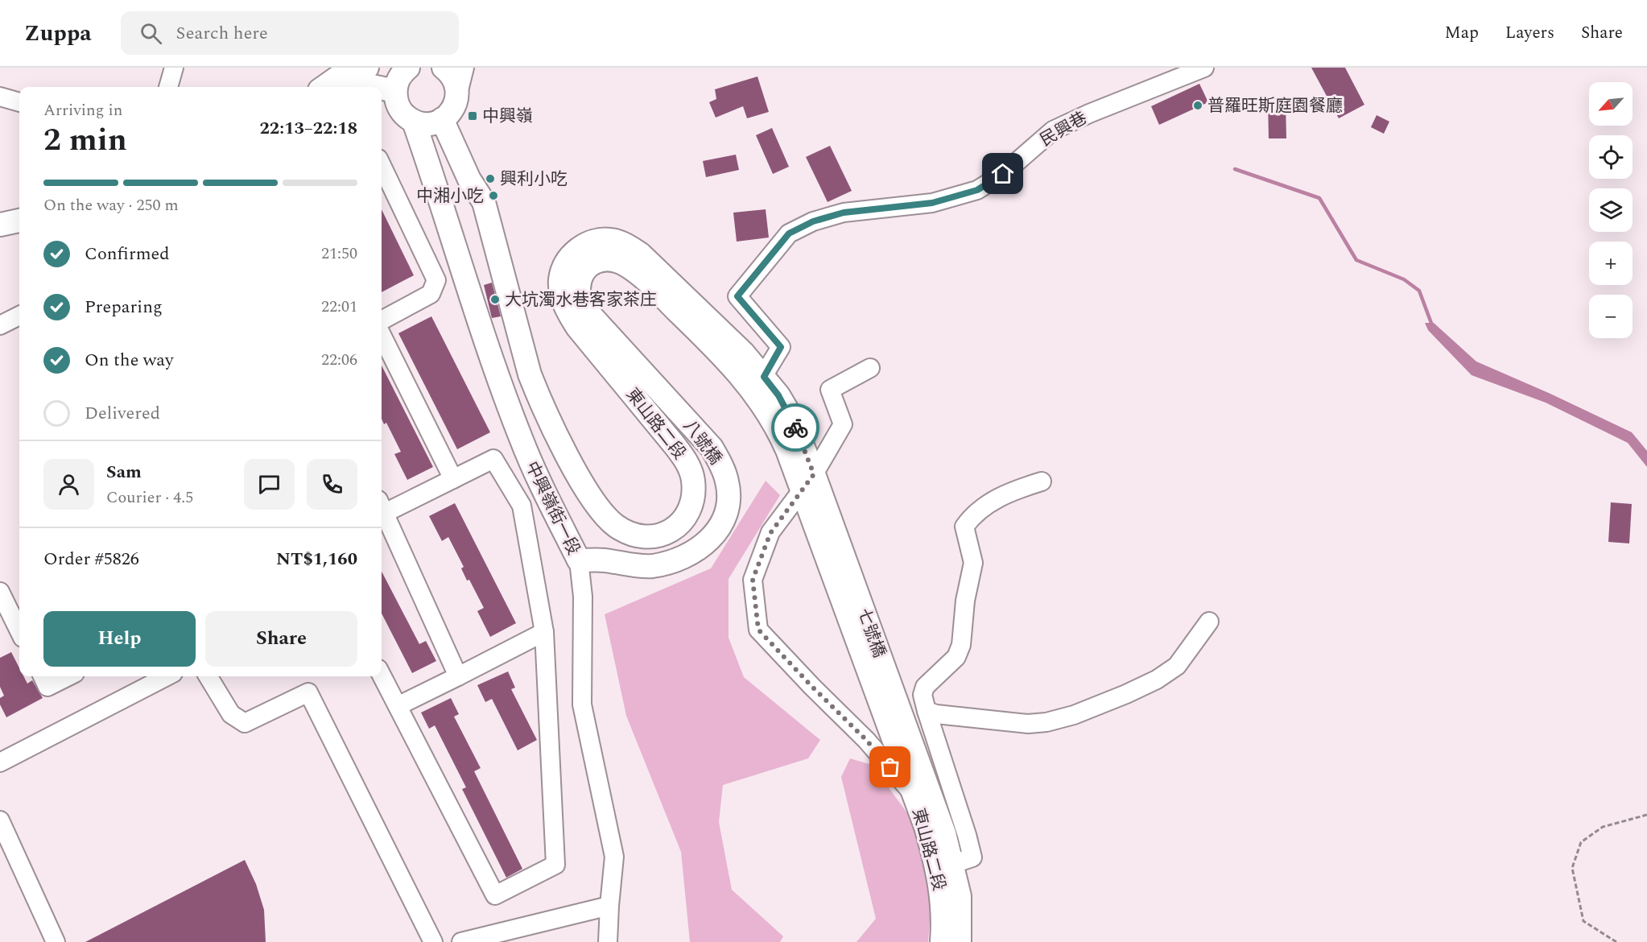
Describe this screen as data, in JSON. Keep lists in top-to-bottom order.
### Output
{
  "streets": {
    "main road": [
      "東山路二段",
      "八號橋",
      "中興嶺街一段",
      "七號橋"
    ],
    "street": ["民興巷"]
  },
  "crossings": [
    ["民興巷", "東山路二段"],
    ["東山路二段", "八號橋"],
    ["東山路二段", "中興嶺街一段"],
    ["東山路二段", "七號橋"],
    ["八號橋", "中興嶺街一段"]
  ],
  "places": {
    "other": [
      "普羅旺斯庭園餐廳",
      "興利小吃",
      "中湘小吃",
      "大坑濁水巷客家茶庄"
    ],
    "transit": ["中興嶺"]
  },
  "north": "bottom left",
  "page": {
    "header": "Zuppa",
    "search": "Search here",
    "nav": ["Map", "Layers", "Share"],
    "map_buttons": ["+", "−"],
    "heading": ["2 min", "Arriving in", "22:13–22:18"],
    "panel": [
      "Sam",
      "Courier · 4.5",
      "Order #5826",
      "NT$1,160"
    ],
    "bar": "On the way · 250 m",
    "list": [
      ["Confirmed", "21:50"],
      ["Preparing", "22:01"],
      ["On the way", "22:06"],
      "Delivered"
    ],
    "buttons": ["Help", "Share"]
  }
}
